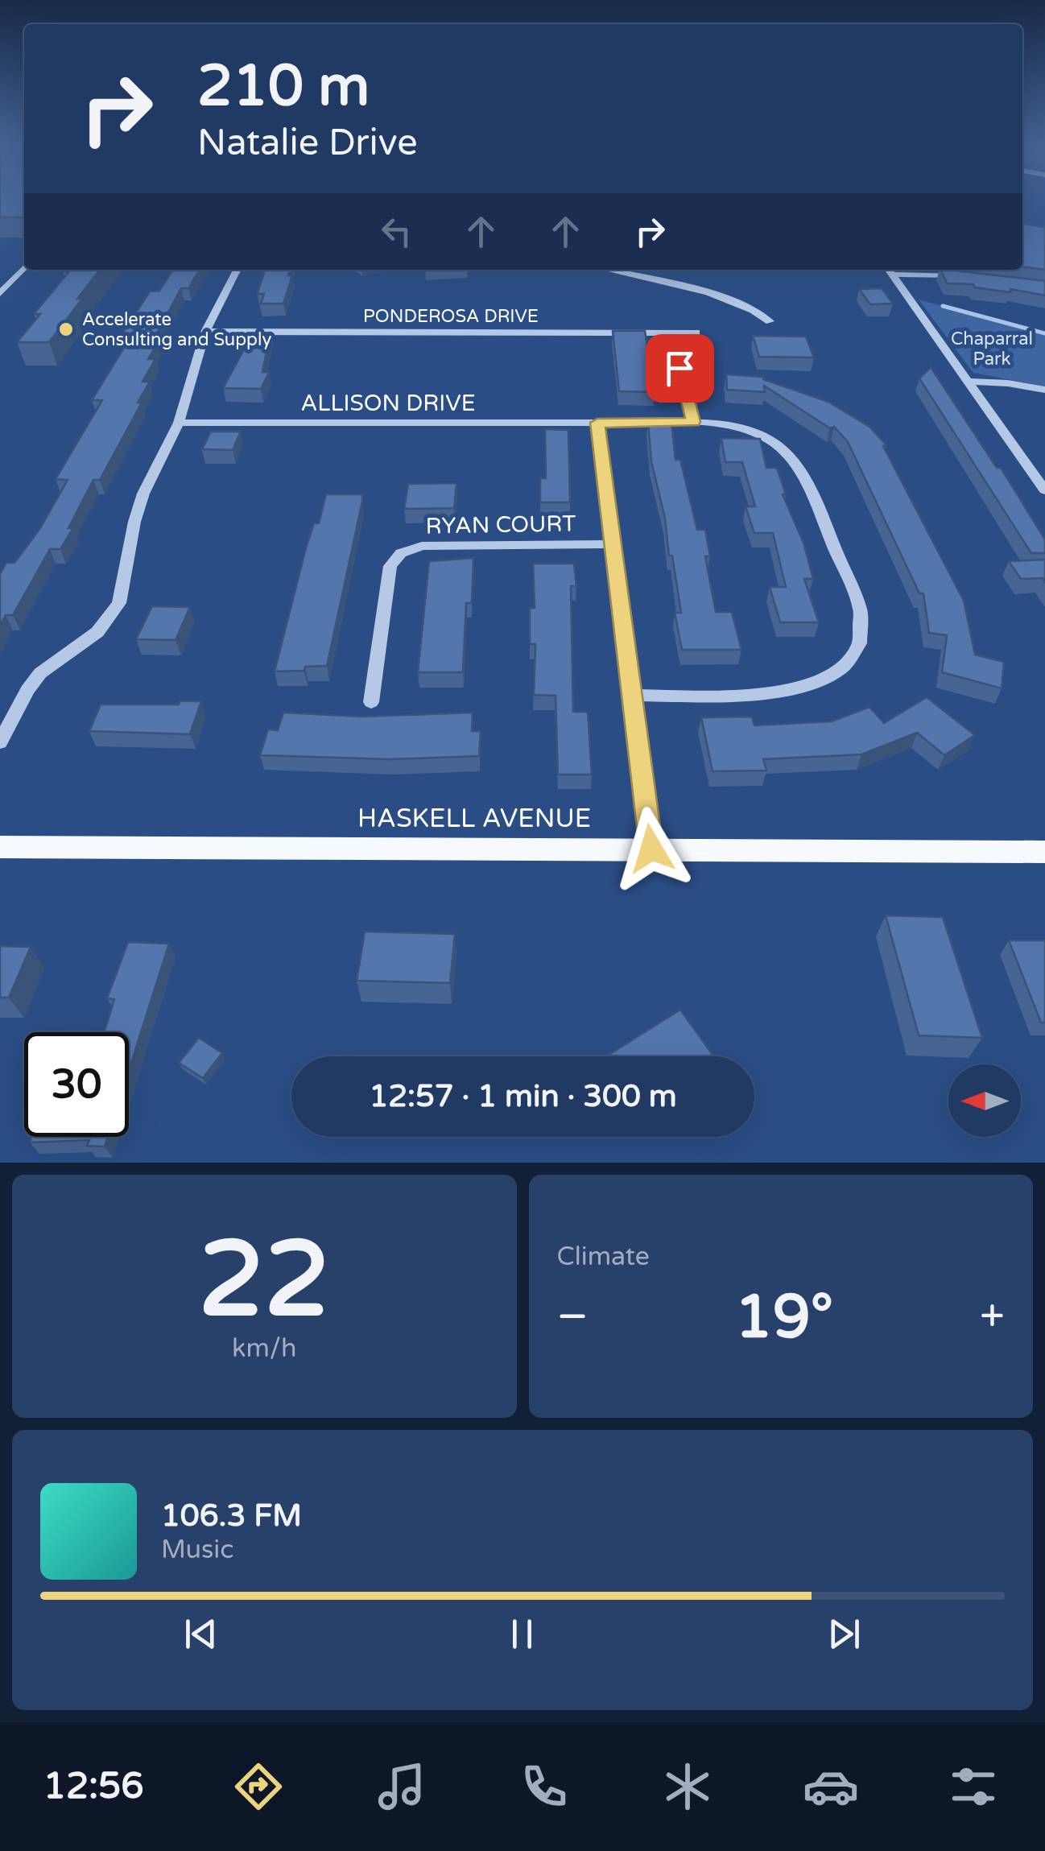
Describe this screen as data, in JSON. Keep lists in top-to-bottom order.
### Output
{
  "streets": {
    "main road": ["HASKELL AVENUE"],
    "street": ["PONDEROSA DRIVE", "ALLISON DRIVE", "RYAN COURT"]
  },
  "parks": ["Chaparral Park"],
  "places": ["Accelerate Consulting and Supply"],
  "north": "left",
  "page": {
    "turn": ["210 m", "Natalie Drive"],
    "limit": "30",
    "trip": "12:57 · 1 min · 300 m",
    "tile": [
      ["22", "km/h"],
      "Climate"
    ],
    "heat": ["−", "19°", "+"],
    "song": ["106.3 FM", "Music"],
    "tabs": "12:56"
  }
}
